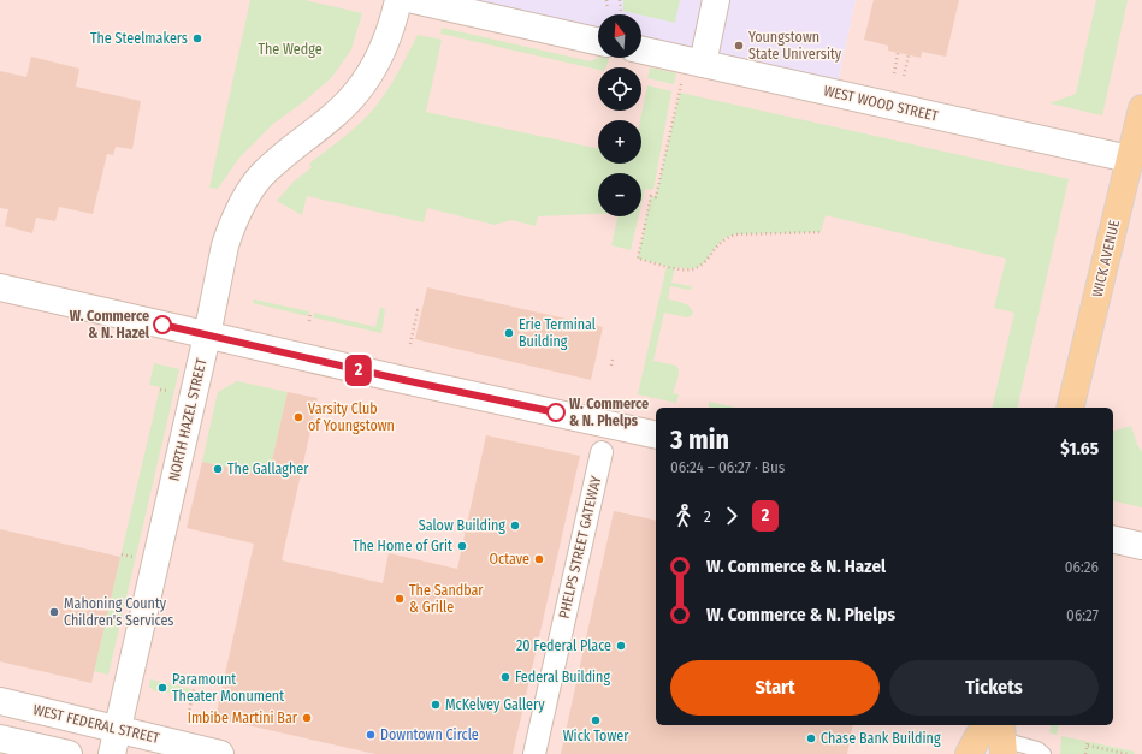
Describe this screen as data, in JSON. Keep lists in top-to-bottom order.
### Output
{
  "streets": {
    "main road": ["WICK AVENUE"],
    "street": [
      "WEST WOOD STREET",
      "NORTH HAZEL STREET",
      "PHELPS STREET GATEWAY",
      "WEST FEDERAL STREET"
    ]
  },
  "crossings": [
    ["WEST WOOD STREET", "WICK AVENUE"],
    ["NORTH HAZEL STREET", "WEST FEDERAL STREET"]
  ],
  "parks": ["The Wedge"],
  "places": [
    "The Steelmakers",
    "Youngstown State University",
    "W. Commerce & N. Hazel",
    "Erie Terminal Building",
    "W. Commerce & N. Phelps",
    "Varsity Club of Youngstown",
    "The Gallagher",
    "Salow Building",
    "The Home of Grit",
    "Octave",
    "The Sandbar & Grille",
    "Mahoning County Children's Services",
    "20 Federal Place",
    "Federal Building",
    "Paramount Theater Monument",
    "McKelvey Gallery",
    "Imbibe Martini Bar",
    "Wick Tower",
    "Downtown Circle",
    "Chase Bank Building"
  ],
  "lines": ["bus line 2"],
  "north": "top",
  "page": {
    "on_map": "2",
    "map_buttons": ["+", "−"],
    "heading": ["3 min", "06:24 – 06:27 · Bus", "$1.65"],
    "legs": ["2", "2"],
    "list": [
      {
        "name": "W. Commerce & N. Hazel",
        "value": "06:26"
      },
      {
        "name": "W. Commerce & N. Phelps",
        "value": "06:27"
      }
    ],
    "buttons": ["Start", "Tickets"]
  }
}
